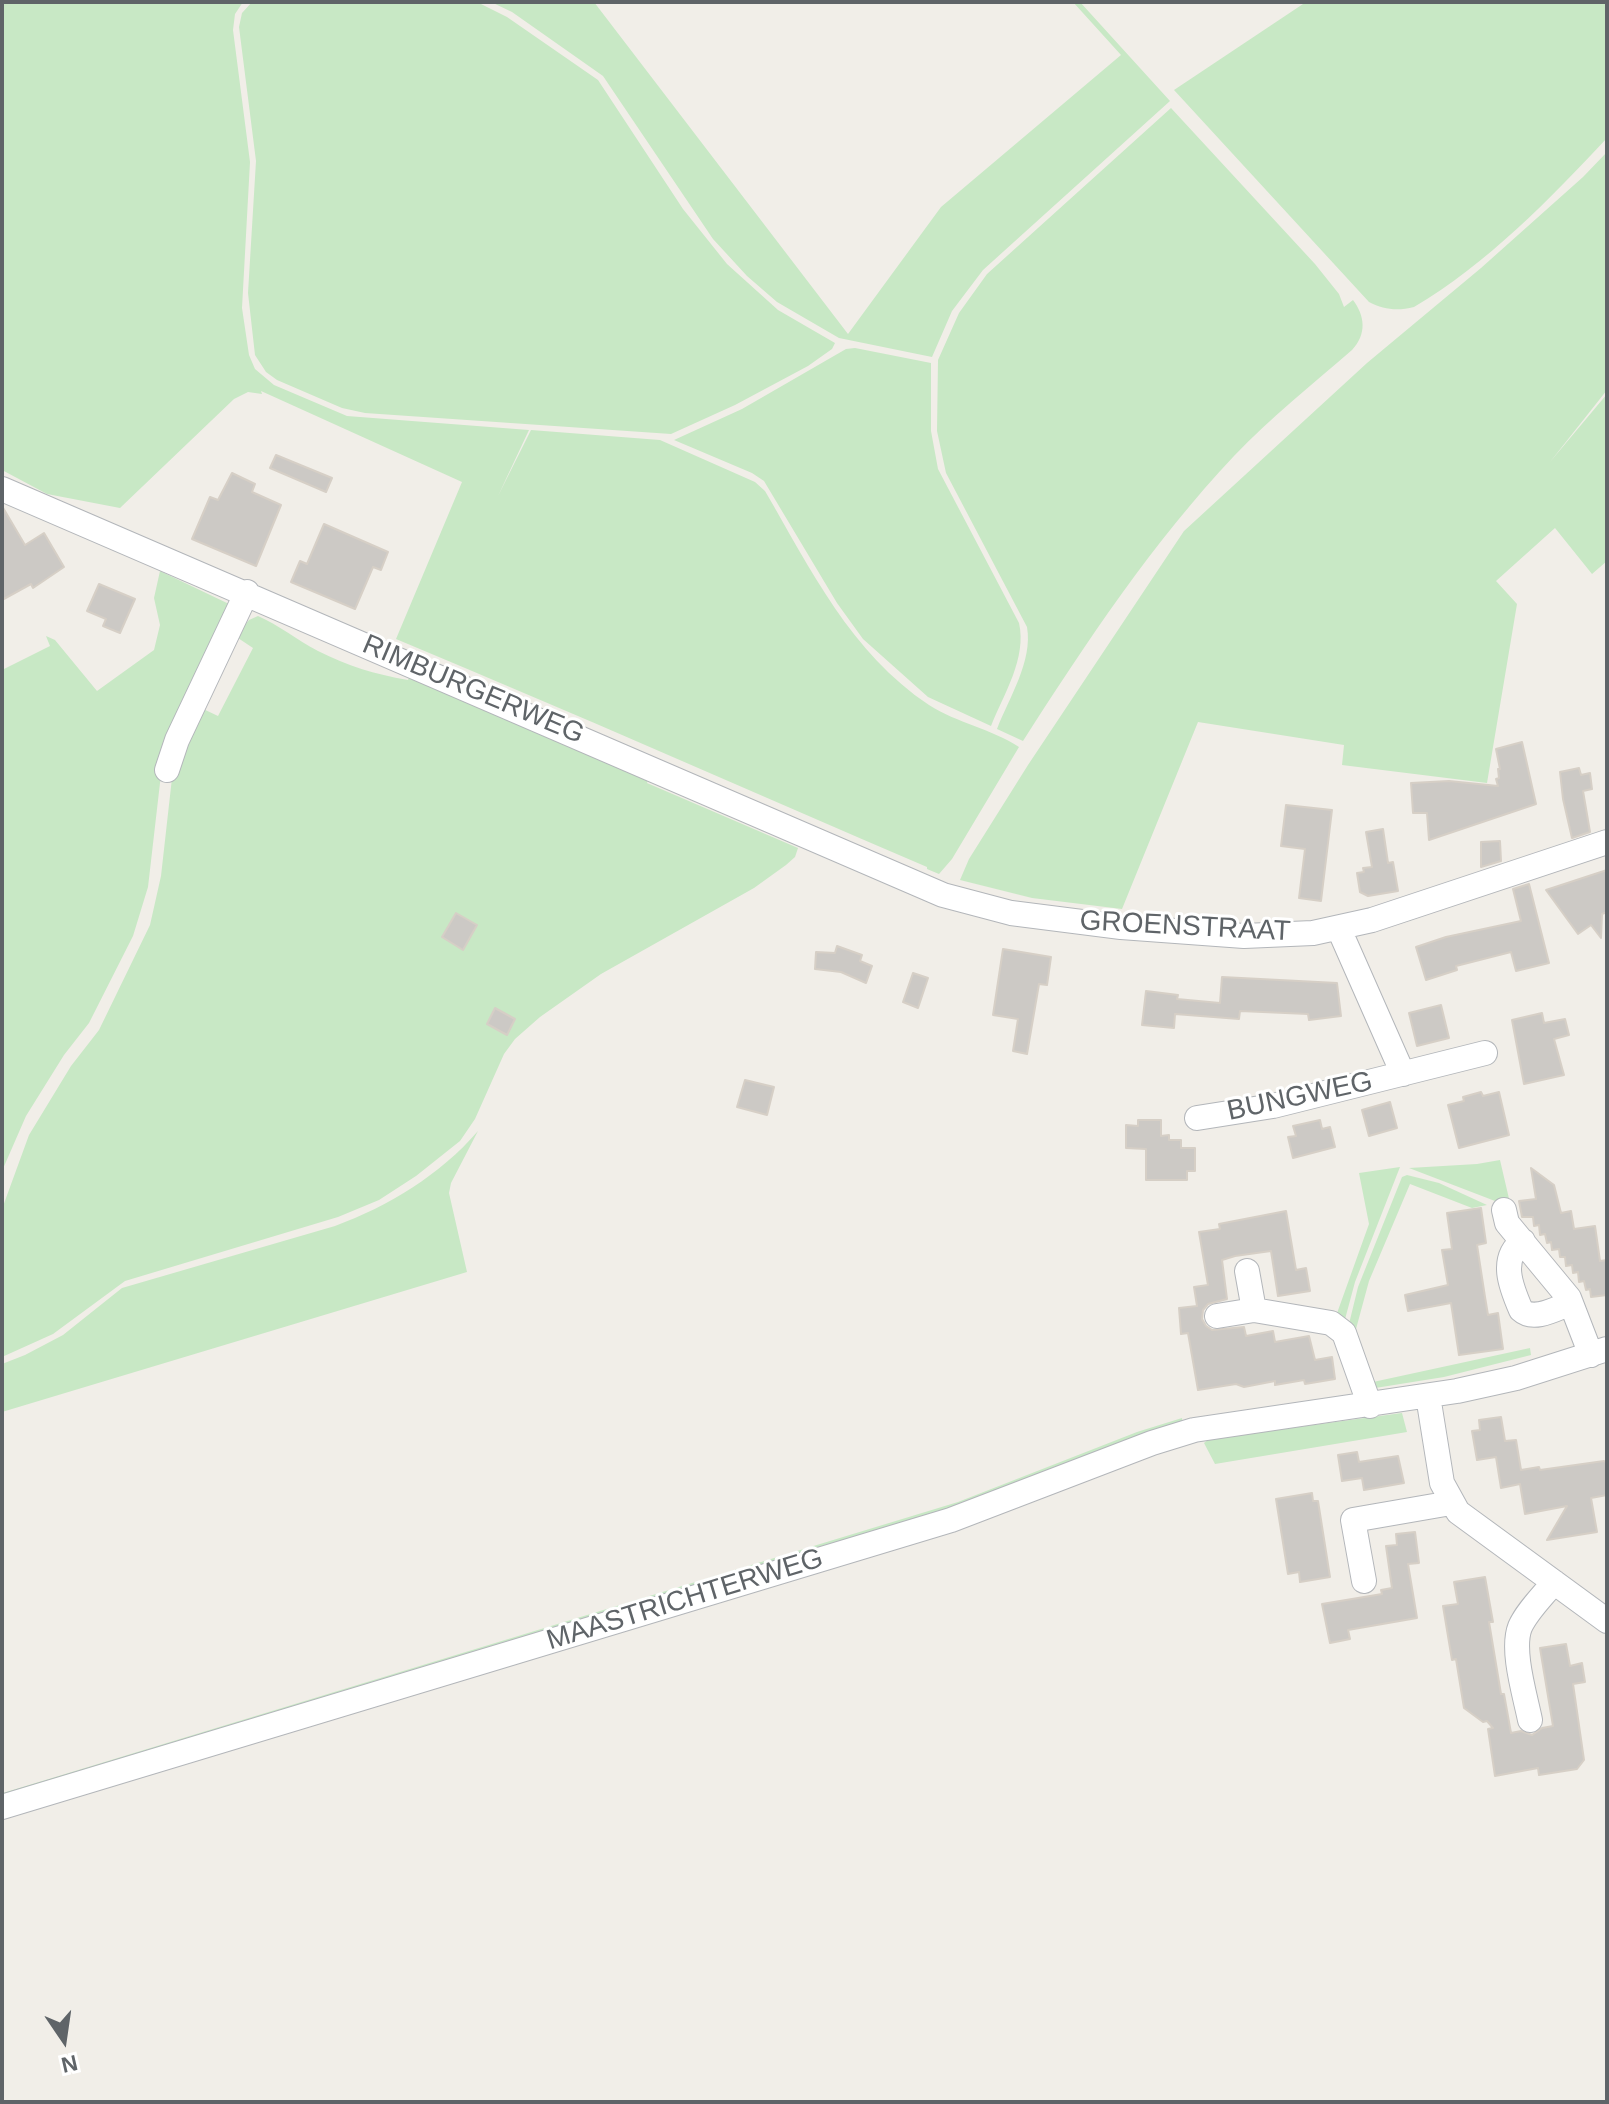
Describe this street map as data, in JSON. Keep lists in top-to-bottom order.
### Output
{
  "streets": {
    "street": [
      "RIMBURGERWEG",
      "GROENSTRAAT",
      "BUNGWEG",
      "MAASTRICHTERWEG"
    ]
  },
  "crossings": [
    ["RIMBURGERWEG", "GROENSTRAAT"],
    ["GROENSTRAAT", "BUNGWEG"]
  ],
  "north": "bottom"
}
